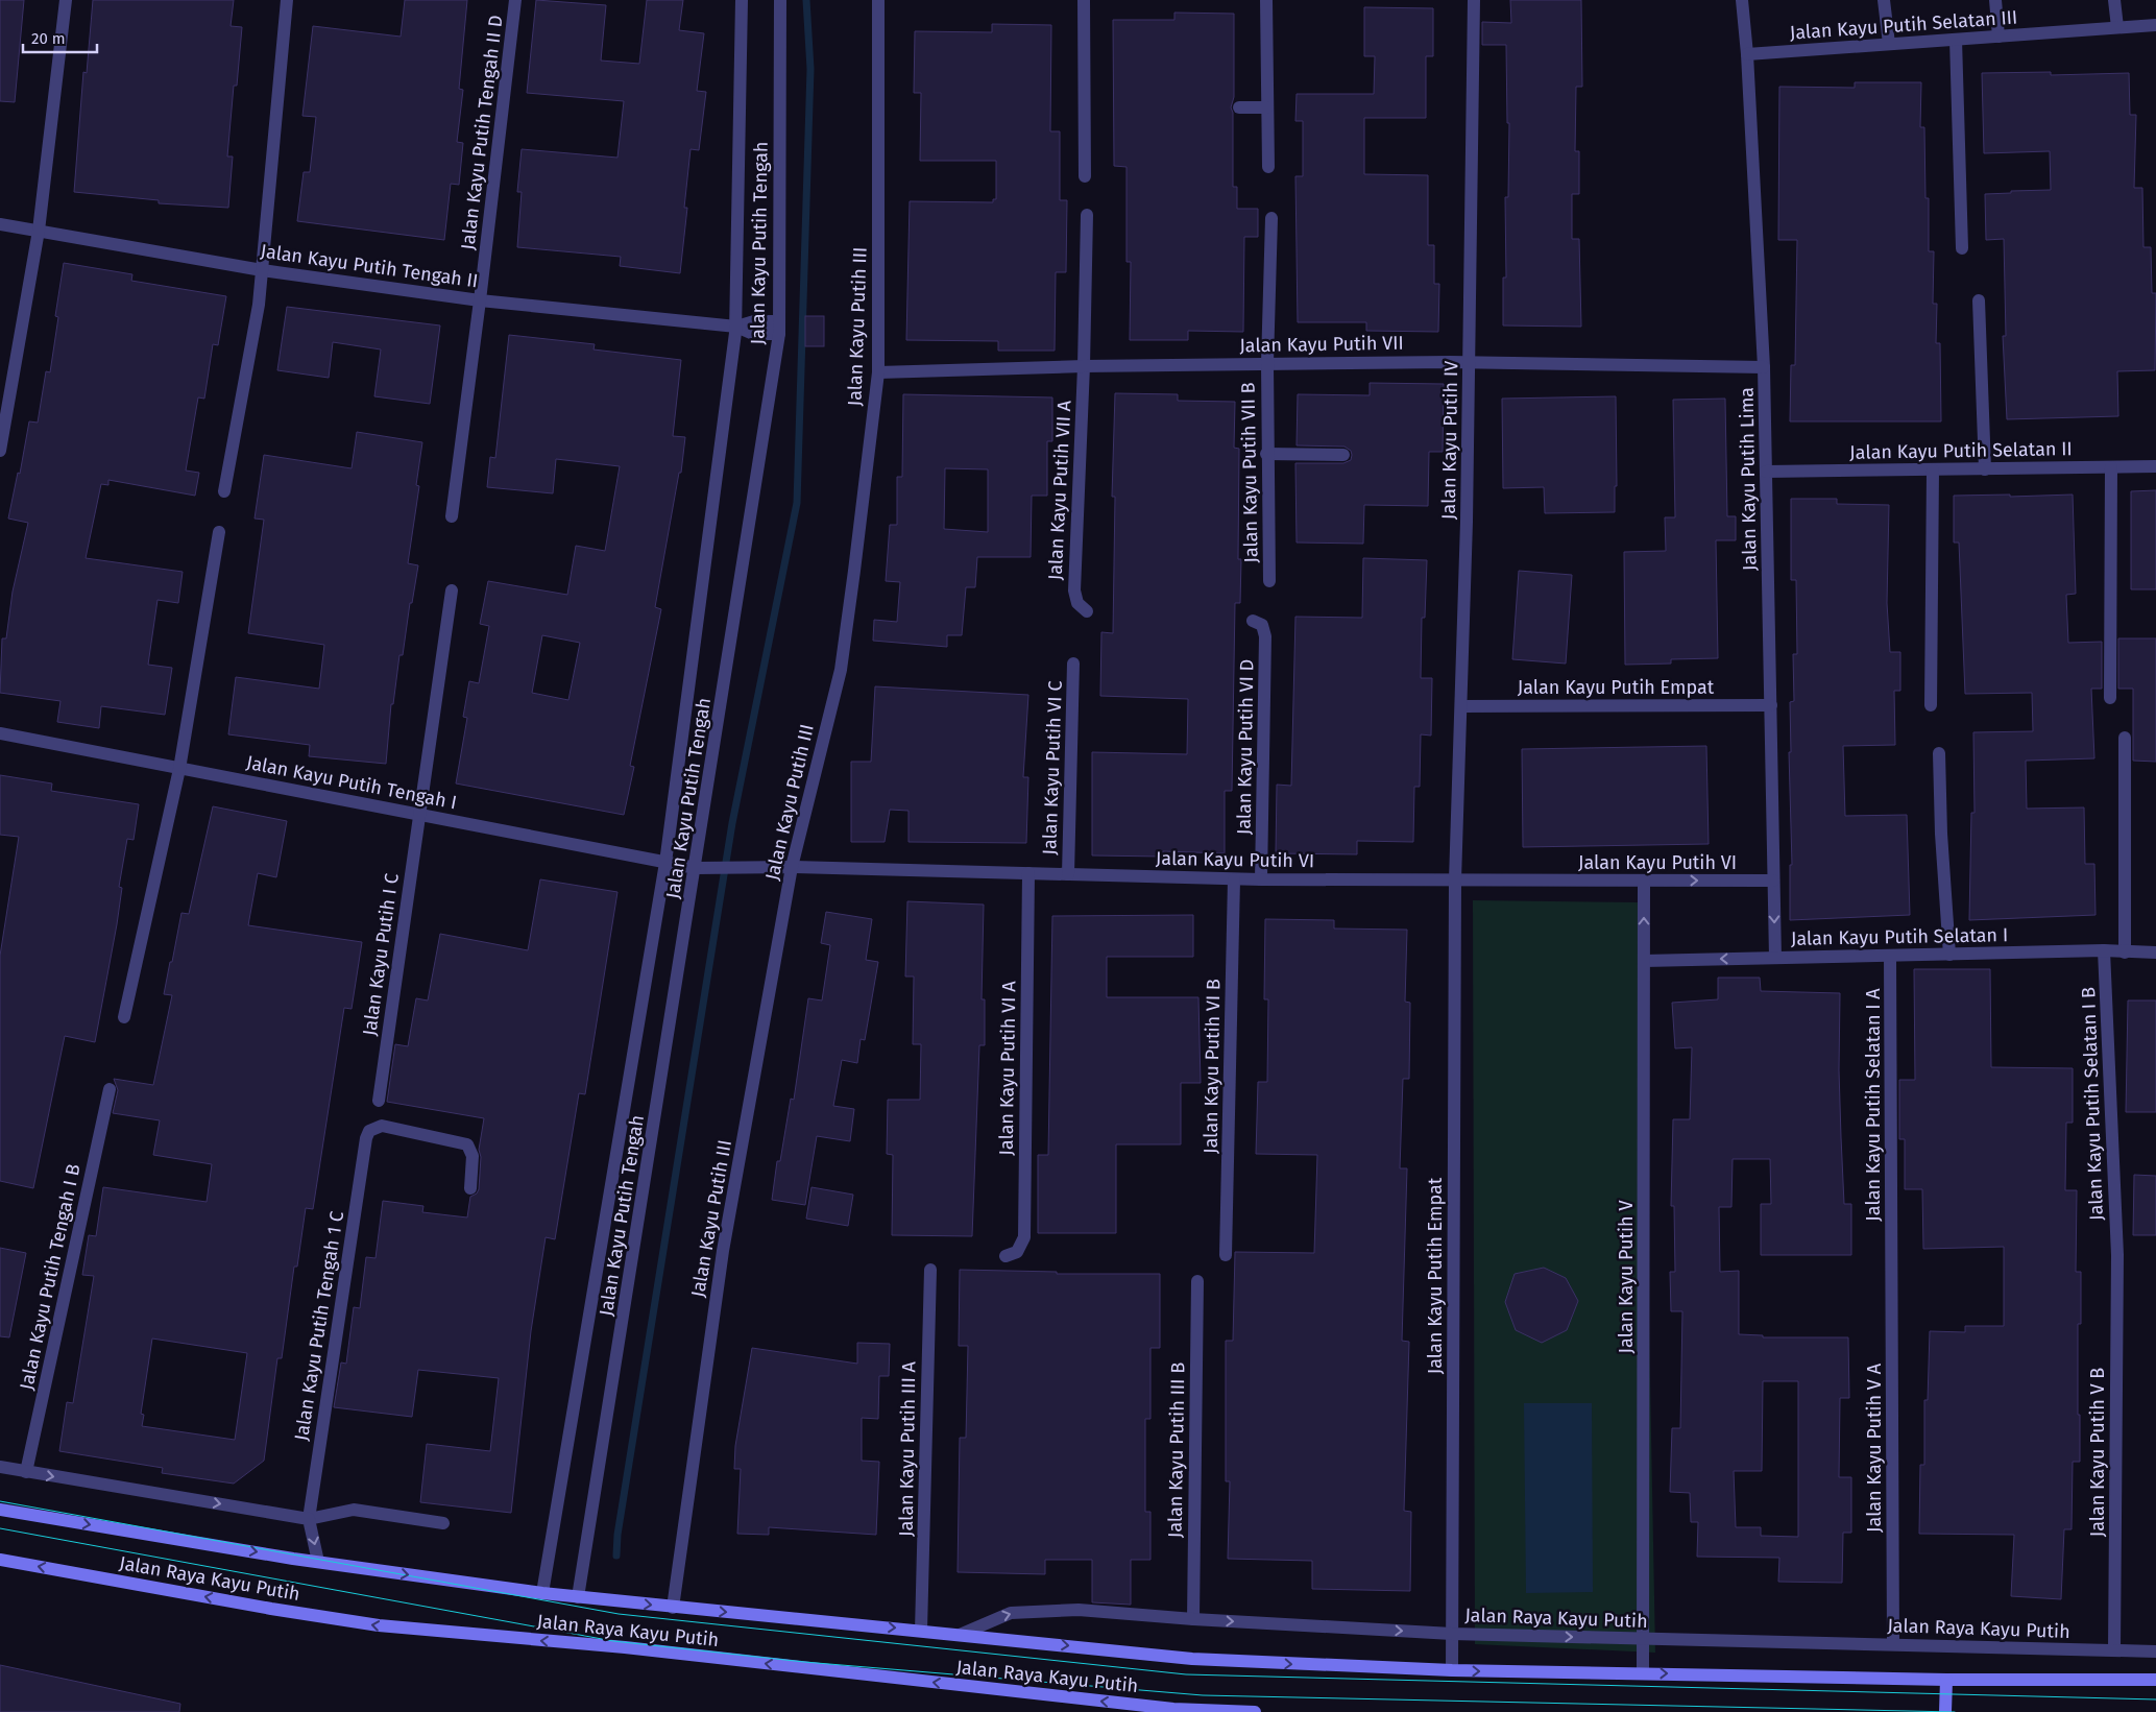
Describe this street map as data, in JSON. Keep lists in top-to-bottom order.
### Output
{
  "streets": {
    "main road": ["Jalan Raya Kayu Putih"],
    "street": [
      "Jalan Kayu Putih Selatan III",
      "Jalan Kayu Putih Tengah II D",
      "Jalan Kayu Putih Tengah",
      "Jalan Kayu Putih Tengah II",
      "Jalan Kayu Putih III",
      "Jalan Kayu Putih VII",
      "Jalan Kayu Putih IV",
      "Jalan Kayu Putih Selatan II",
      "Jalan Kayu Putih VII B",
      "Jalan Kayu Putih Lima",
      "Jalan Kayu Putih VII A",
      "Jalan Kayu Putih Empat",
      "Jalan Kayu Putih VI D",
      "Jalan Kayu Putih VI C",
      "Jalan Kayu Putih Tengah I",
      "Jalan Kayu Putih VI",
      "Jalan Kayu Putih Selatan I",
      "Jalan Kayu Putih I C",
      "Jalan Kayu Putih VI B",
      "Jalan Kayu Putih VI A",
      "Jalan Kayu Putih Selatan I B",
      "Jalan Kayu Putih Selatan I A",
      "Jalan Kayu Putih Tengah I B",
      "Jalan Kayu Putih V",
      "Jalan Kayu Putih Tengah 1 C",
      "Jalan Kayu Putih V A",
      "Jalan Kayu Putih III A",
      "Jalan Kayu Putih III B",
      "Jalan Kayu Putih V B"
    ]
  },
  "crossings": [
    ["Jalan Kayu Putih Selatan III", "Jalan Kayu Putih Lima"],
    ["Jalan Kayu Putih Tengah II D", "Jalan Kayu Putih Tengah II"],
    ["Jalan Kayu Putih Tengah", "Jalan Kayu Putih Tengah II"],
    ["Jalan Kayu Putih Tengah", "Jalan Kayu Putih Tengah I"],
    ["Jalan Kayu Putih Tengah", "Jalan Kayu Putih VI"],
    ["Jalan Kayu Putih Tengah", "Jalan Raya Kayu Putih"],
    ["Jalan Kayu Putih III", "Jalan Kayu Putih VII"],
    ["Jalan Kayu Putih III", "Jalan Kayu Putih VI"],
    ["Jalan Kayu Putih III", "Jalan Raya Kayu Putih"],
    ["Jalan Kayu Putih VII", "Jalan Kayu Putih IV"],
    ["Jalan Kayu Putih VII", "Jalan Kayu Putih VII B"],
    ["Jalan Kayu Putih VII", "Jalan Kayu Putih Lima"],
    ["Jalan Kayu Putih VII", "Jalan Kayu Putih VII A"],
    ["Jalan Kayu Putih IV", "Jalan Kayu Putih Empat"],
    ["Jalan Kayu Putih IV", "Jalan Kayu Putih VI"],
    ["Jalan Kayu Putih Selatan II", "Jalan Kayu Putih Lima"],
    ["Jalan Kayu Putih Lima", "Jalan Kayu Putih Empat"],
    ["Jalan Kayu Putih Lima", "Jalan Kayu Putih VI"],
    ["Jalan Kayu Putih Lima", "Jalan Kayu Putih Selatan I"],
    ["Jalan Kayu Putih Empat", "Jalan Kayu Putih VI"],
    ["Jalan Kayu Putih Empat", "Jalan Raya Kayu Putih"],
    ["Jalan Kayu Putih VI D", "Jalan Kayu Putih VI"],
    ["Jalan Kayu Putih VI C", "Jalan Kayu Putih VI"],
    ["Jalan Kayu Putih Tengah I", "Jalan Kayu Putih VI"],
    ["Jalan Kayu Putih Tengah I", "Jalan Kayu Putih I C"],
    ["Jalan Kayu Putih VI", "Jalan Kayu Putih VI B"],
    ["Jalan Kayu Putih VI", "Jalan Kayu Putih VI A"],
    ["Jalan Kayu Putih VI", "Jalan Kayu Putih V"],
    ["Jalan Kayu Putih Selatan I", "Jalan Kayu Putih Selatan I B"],
    ["Jalan Kayu Putih Selatan I", "Jalan Kayu Putih Selatan I A"],
    ["Jalan Kayu Putih Selatan I", "Jalan Kayu Putih V"],
    ["Jalan Kayu Putih Selatan I B", "Jalan Kayu Putih V B"],
    ["Jalan Kayu Putih Selatan I A", "Jalan Kayu Putih V A"],
    ["Jalan Kayu Putih V", "Jalan Raya Kayu Putih"],
    ["Jalan Kayu Putih V A", "Jalan Raya Kayu Putih"],
    ["Jalan Kayu Putih III A", "Jalan Raya Kayu Putih"],
    ["Jalan Kayu Putih III B", "Jalan Raya Kayu Putih"],
    ["Jalan Kayu Putih V B", "Jalan Raya Kayu Putih"]
  ],
  "scale_bar": "20 m"
}
